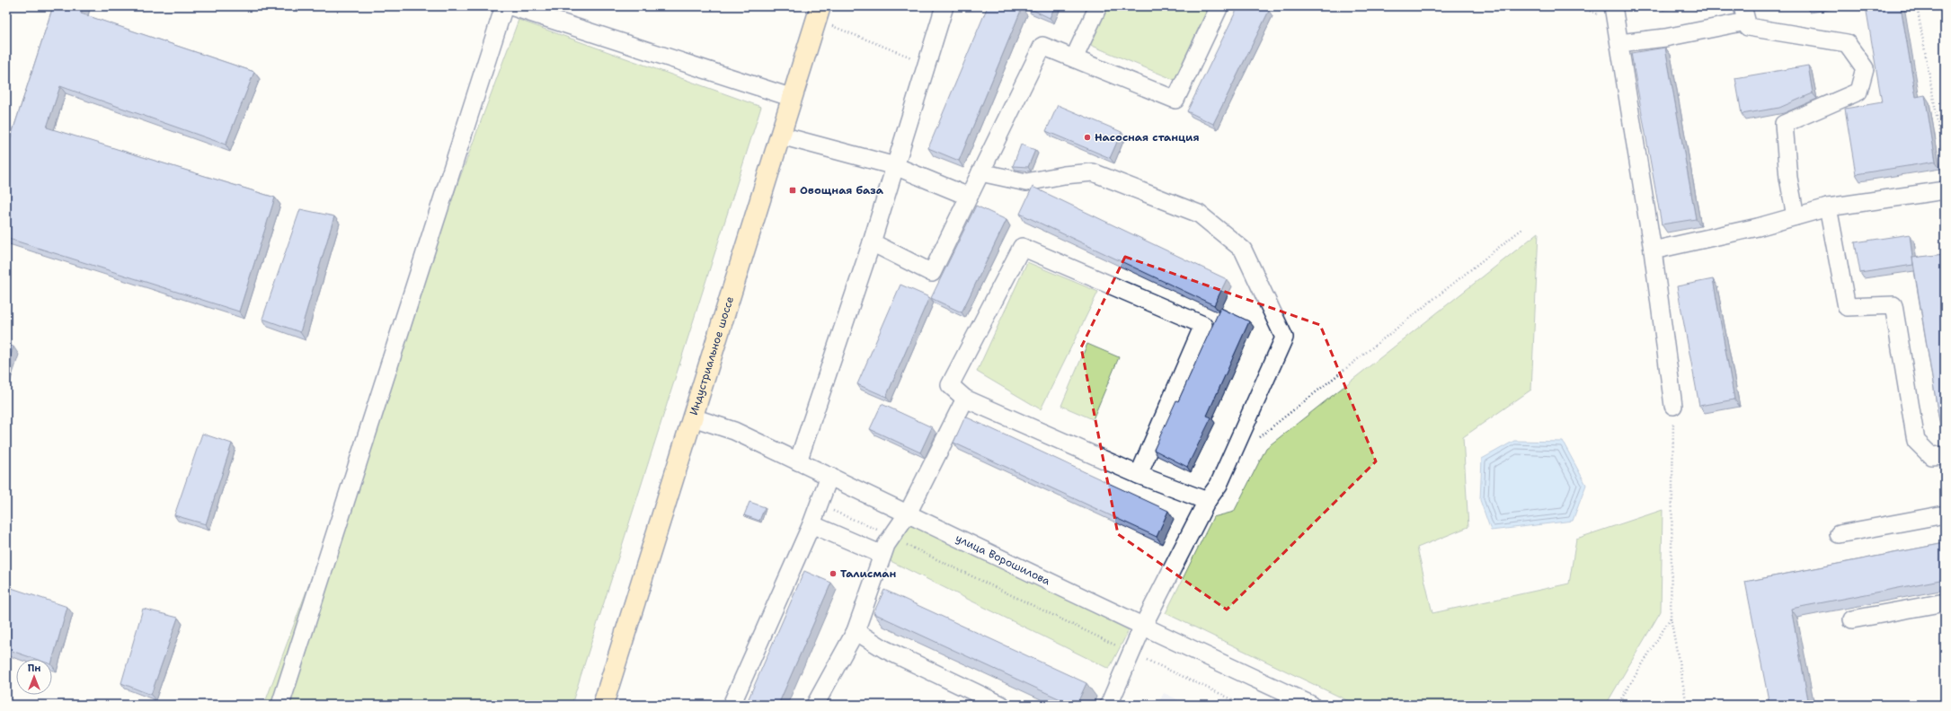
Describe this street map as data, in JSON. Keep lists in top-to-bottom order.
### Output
{
  "streets": {
    "main road": ["Индустриальное шоссе"],
    "street": ["улица Ворошилова"]
  },
  "crossings": [
    ["Индустриальное шоссе", "улица Ворошилова"]
  ],
  "places": {
    "other": ["Насосная станция", "Талисман"],
    "transit": ["Овощная база"]
  },
  "north": "top"
}
